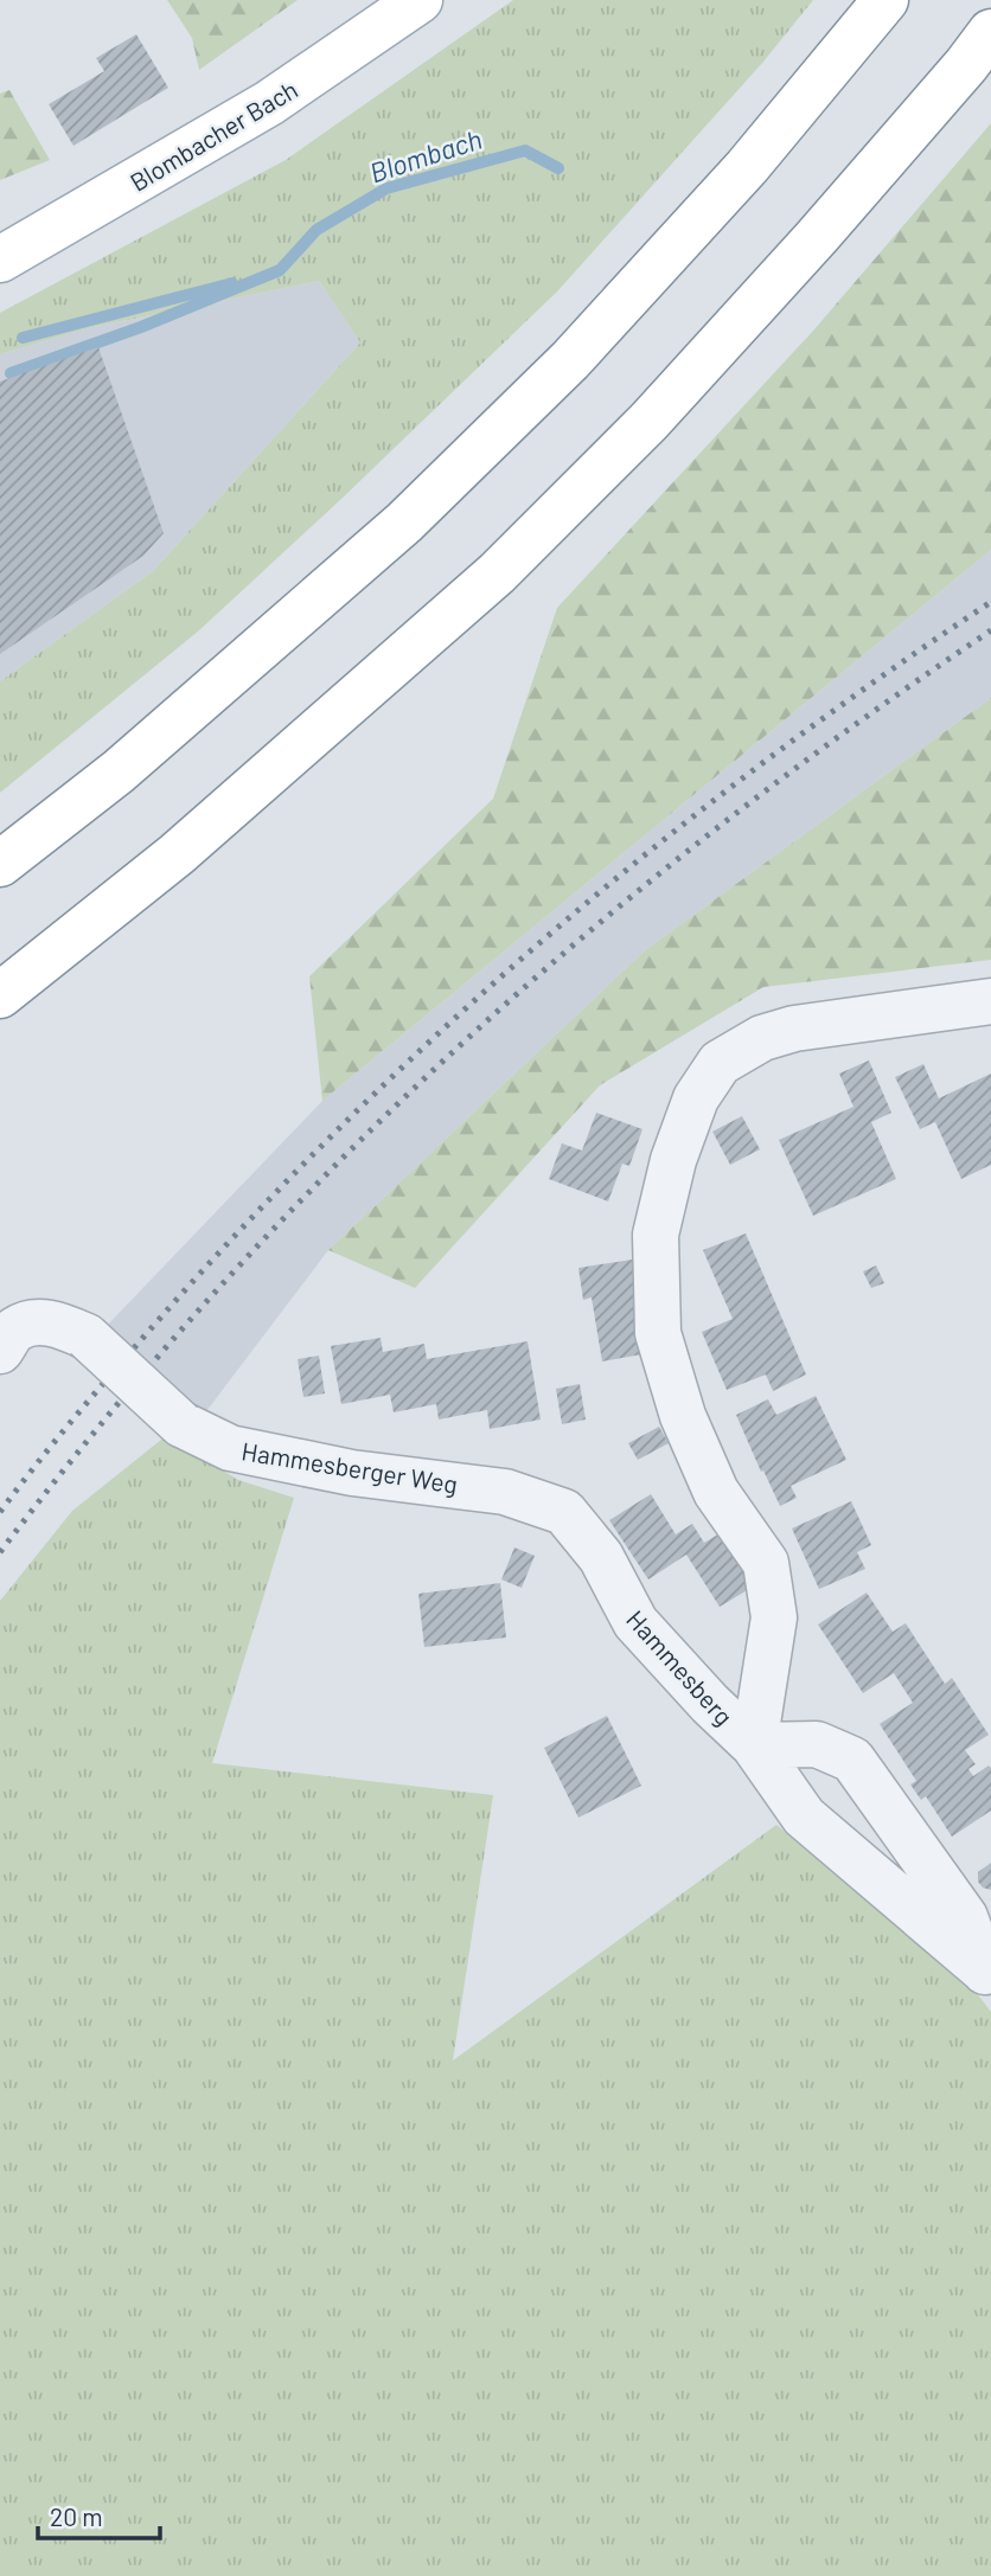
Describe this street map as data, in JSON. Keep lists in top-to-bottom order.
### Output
{
  "streets": {
    "main road": ["Blombacher Bach"],
    "street": ["Hammesberger Weg", "Hammesberg"]
  },
  "crossings": [
    ["Hammesberger Weg", "Hammesberg"]
  ],
  "water": ["Blombach"],
  "scale_bar": "20 m"
}
